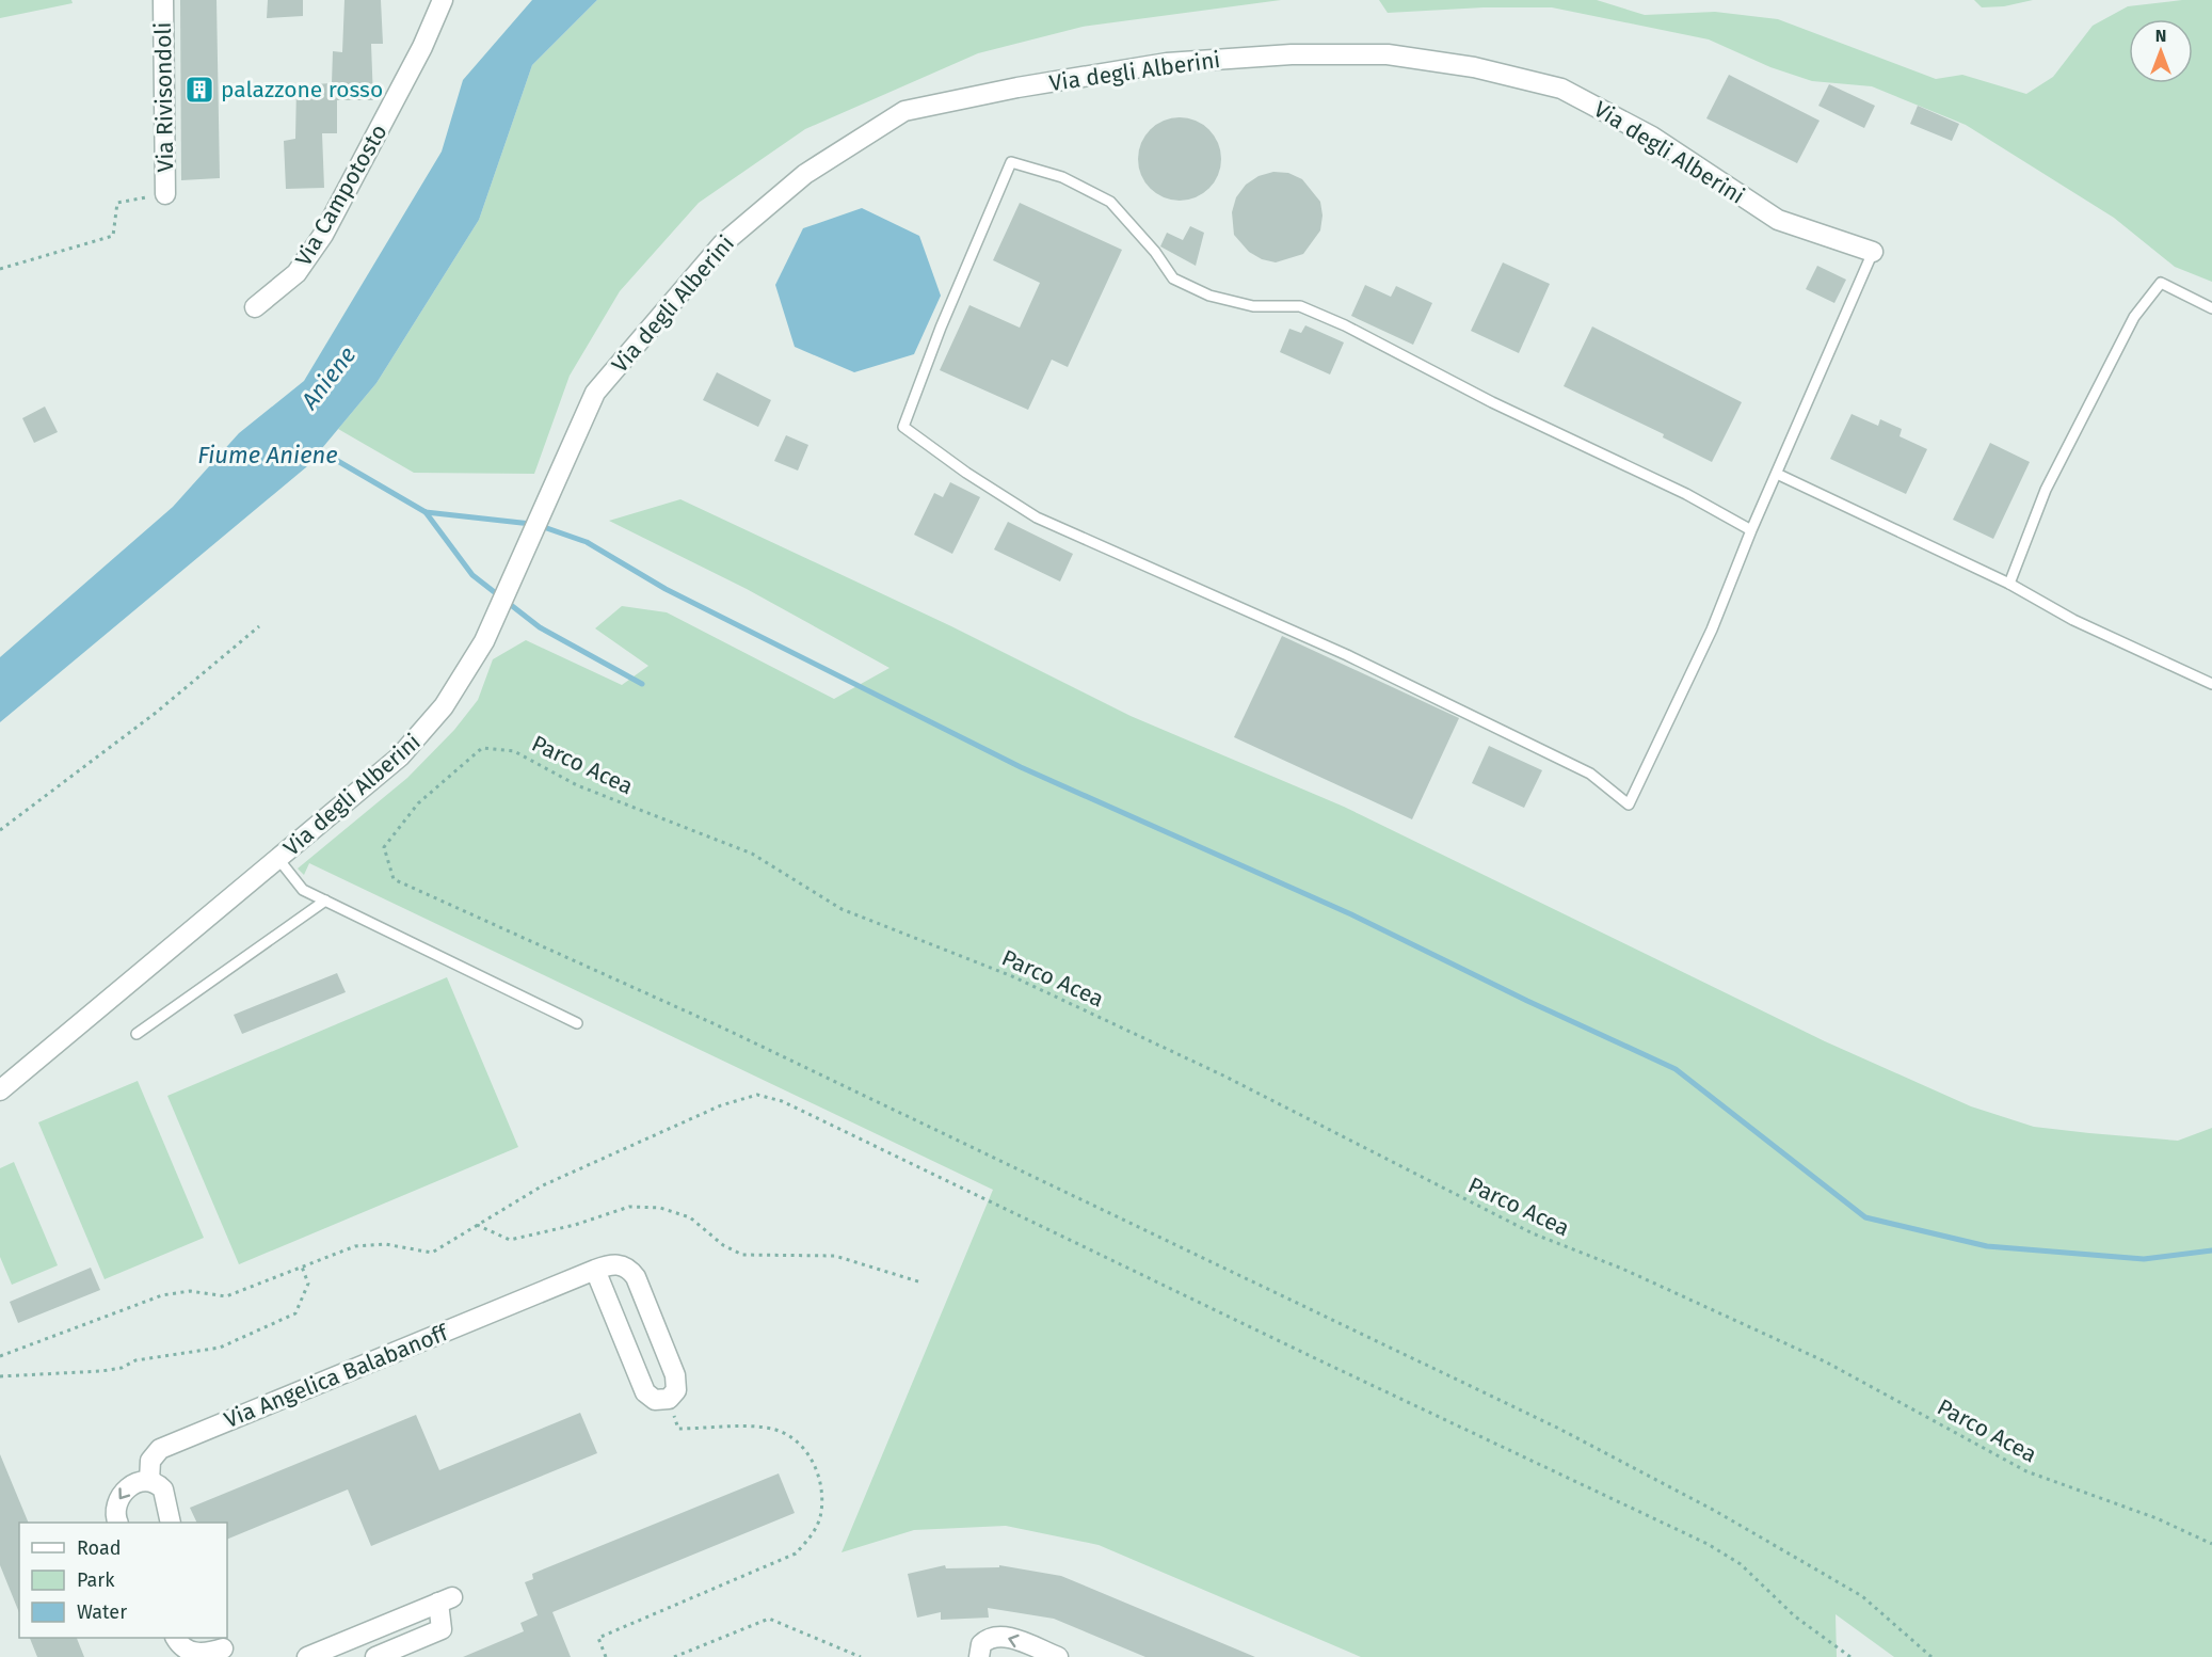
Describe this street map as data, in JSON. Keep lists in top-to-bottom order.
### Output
{
  "streets": {
    "street": [
      "Via degli Alberini",
      "Via Rivisondoli",
      "Via Campotosto",
      "Via Angelica Balabanoff"
    ],
    "path": ["Parco Acea"]
  },
  "water": ["Aniene", "Fiume Aniene"],
  "places": {
    "building": ["palazzone rosso"]
  },
  "legend": ["Road", "Park", "Water"],
  "north": "top"
}
